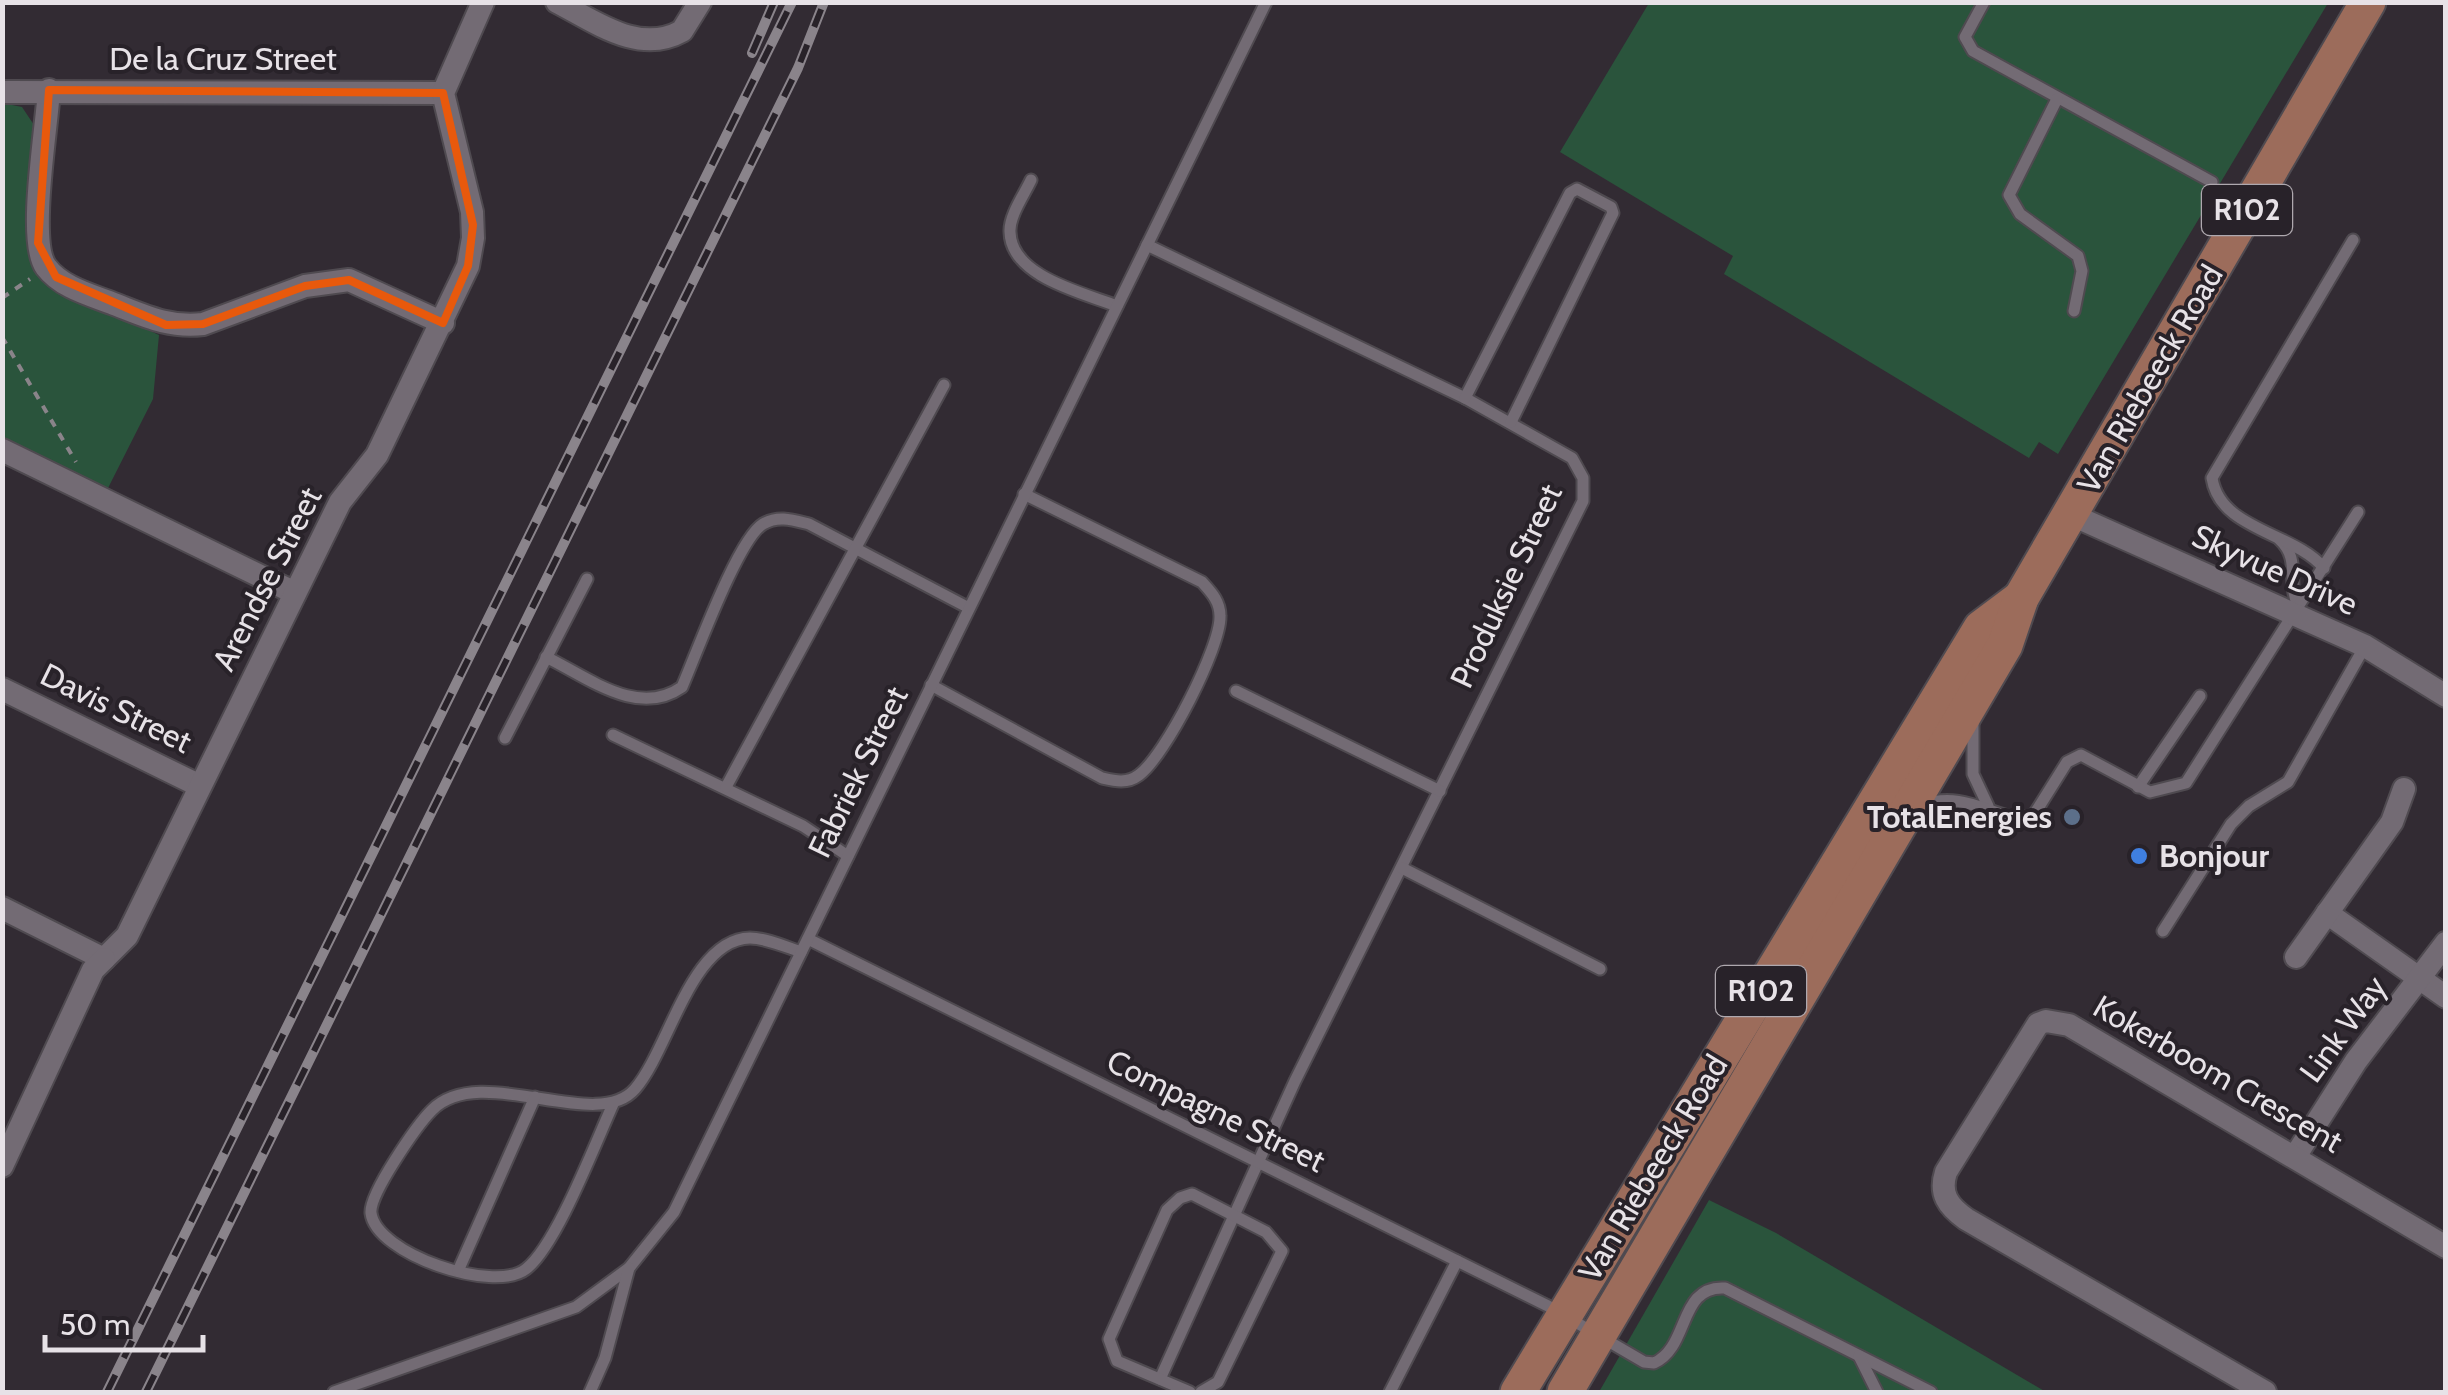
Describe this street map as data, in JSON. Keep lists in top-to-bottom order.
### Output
{
  "streets": {
    "main road": ["R102", "Van Riebeeck Road"],
    "street": [
      "De la Cruz Street",
      "Skyvue Drive",
      "Arendse Street",
      "Davis Street",
      "Link Way",
      "Kokerboom Crescent"
    ],
    "lane": ["Produksie Street", "Fabriek Street", "Compagne Street"]
  },
  "crossings": [
    ["De la Cruz Street", "Arendse Street"],
    ["Van Riebeeck Road", "Skyvue Drive"],
    ["Van Riebeeck Road", "Compagne Street"],
    ["Arendse Street", "Davis Street"],
    ["Produksie Street", "Fabriek Street"],
    ["Produksie Street", "Compagne Street"],
    ["Fabriek Street", "Compagne Street"],
    ["Link Way", "Kokerboom Crescent"]
  ],
  "places": ["TotalEnergies", "Bonjour"],
  "scale_bar": "50 m"
}
